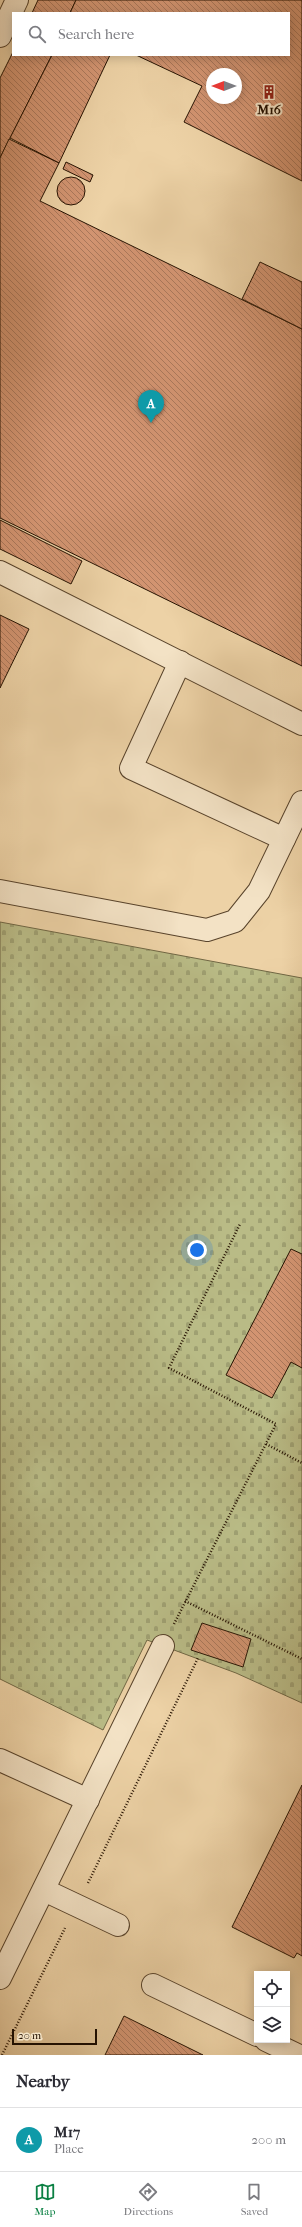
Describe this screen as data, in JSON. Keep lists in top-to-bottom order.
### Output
{
  "places": {
    "building": ["M16"]
  },
  "scale_bar": "20 m",
  "north": "left",
  "page": {
    "search": "Search here",
    "pins": "A",
    "scale": "20 m",
    "heading": "Nearby",
    "list": [
      {
        "mark": "A",
        "name": "M17",
        "note": "Place",
        "value": "200 m"
      }
    ],
    "nav": ["Map", "Directions", "Saved"]
  }
}
